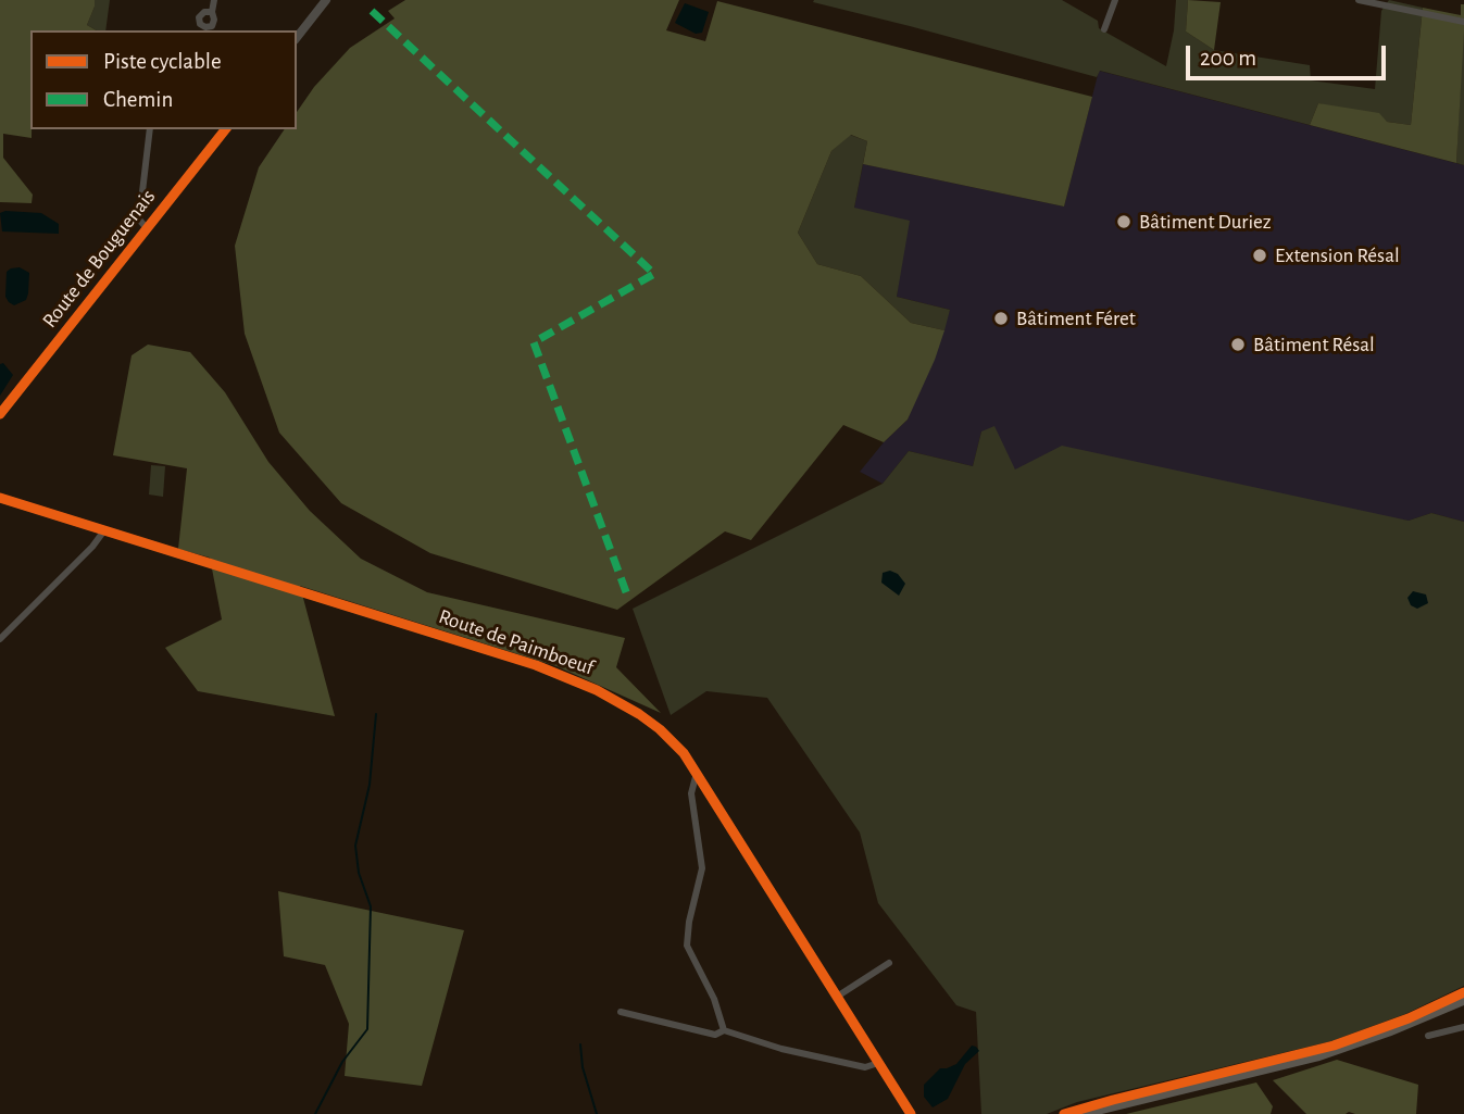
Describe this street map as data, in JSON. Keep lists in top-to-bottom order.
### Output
{
  "streets": {
    "street": ["Route de Bouguenais", "Route de Paimboeuf"]
  },
  "places": [
    "Bâtiment Duriez",
    "Extension Résal",
    "Bâtiment Féret",
    "Bâtiment Résal"
  ],
  "legend": ["Piste cyclable", "Chemin"],
  "scale_bar": "200 m"
}
